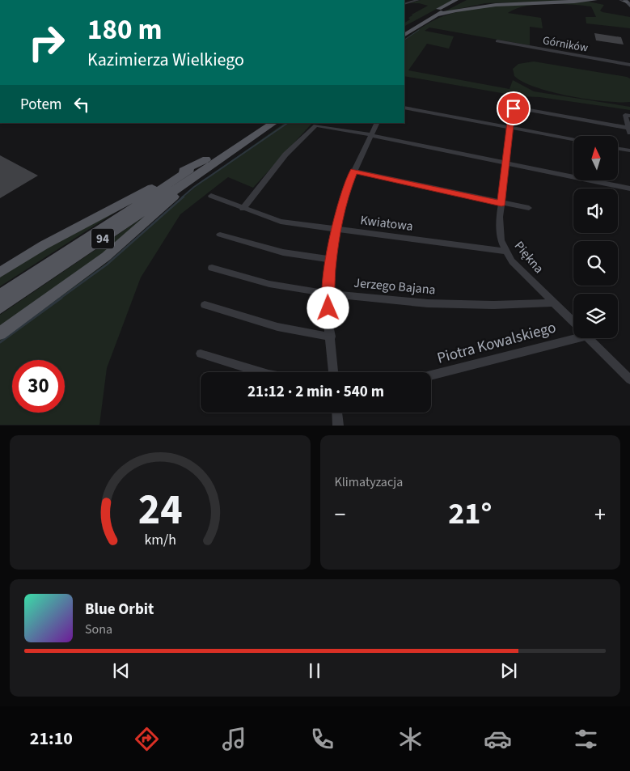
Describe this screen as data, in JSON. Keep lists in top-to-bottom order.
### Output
{
  "streets": {
    "main road": ["94"],
    "street": [
      "Górników",
      "Kwiatowa",
      "Piękna",
      "Jerzego Bajana",
      "Piotra Kowalskiego"
    ]
  },
  "crossings": [
    ["Kwiatowa", "Piękna"],
    ["Piękna", "Jerzego Bajana"]
  ],
  "north": "top",
  "page": {
    "turn": ["180 m", "Kazimierza Wielkiego"],
    "then": "Potem",
    "limit": "30",
    "trip": "21:12 · 2 min · 540 m",
    "tile": "Klimatyzacja",
    "heat": ["−", "21°", "+"],
    "song": ["Blue Orbit", "Sona"],
    "tabs": "21:10",
    "gauge": ["24", "km/h"]
  }
}
